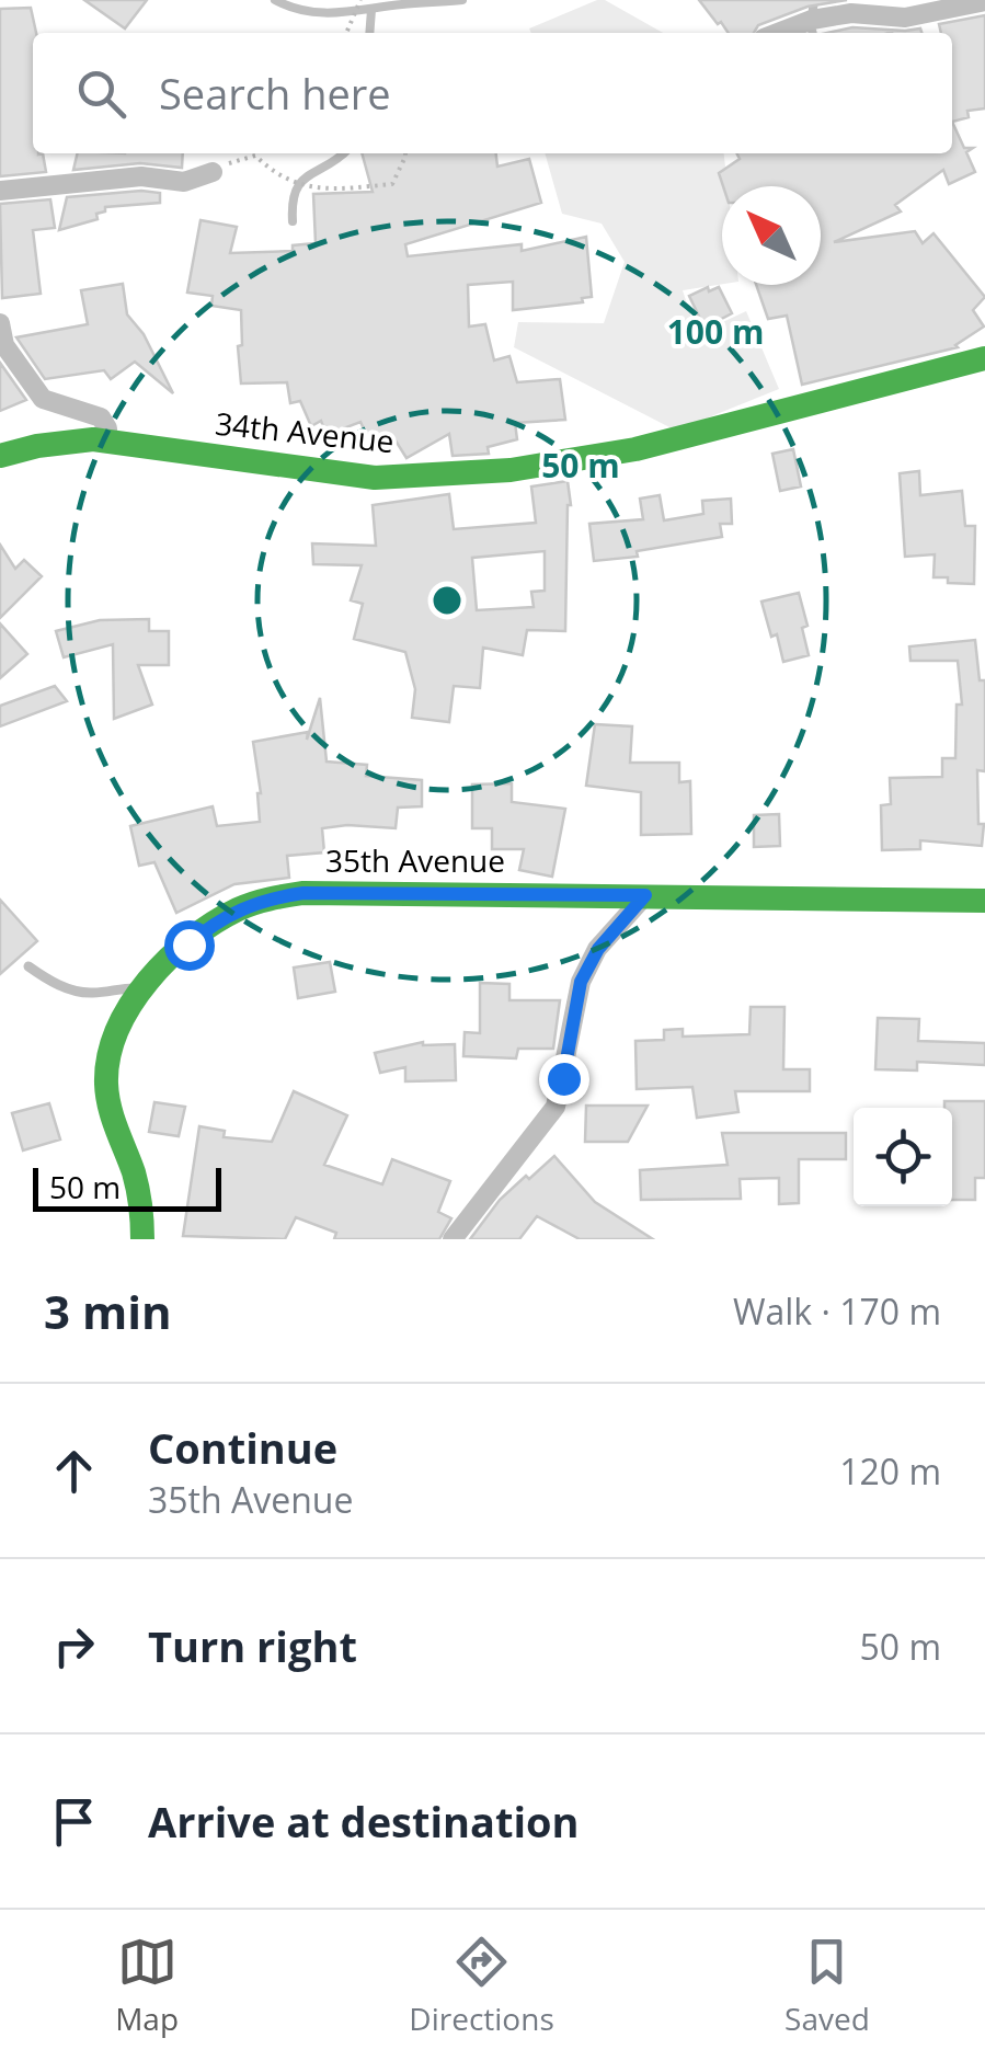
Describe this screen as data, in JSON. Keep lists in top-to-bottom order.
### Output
{
  "streets": {
    "street": ["34th Avenue", "35th Avenue"]
  },
  "scale_bar": "50 m",
  "north": "top left",
  "page": {
    "search": "Search here",
    "scale": "50 m",
    "heading": ["3 min", "Walk · 170 m"],
    "list": [
      ["Continue", "35th Avenue", "120 m"],
      ["Turn right", "50 m"],
      "Arrive at destination"
    ],
    "nav": ["Map", "Directions", "Saved"]
  },
  "rings": ["100 m", "50 m"]
}
